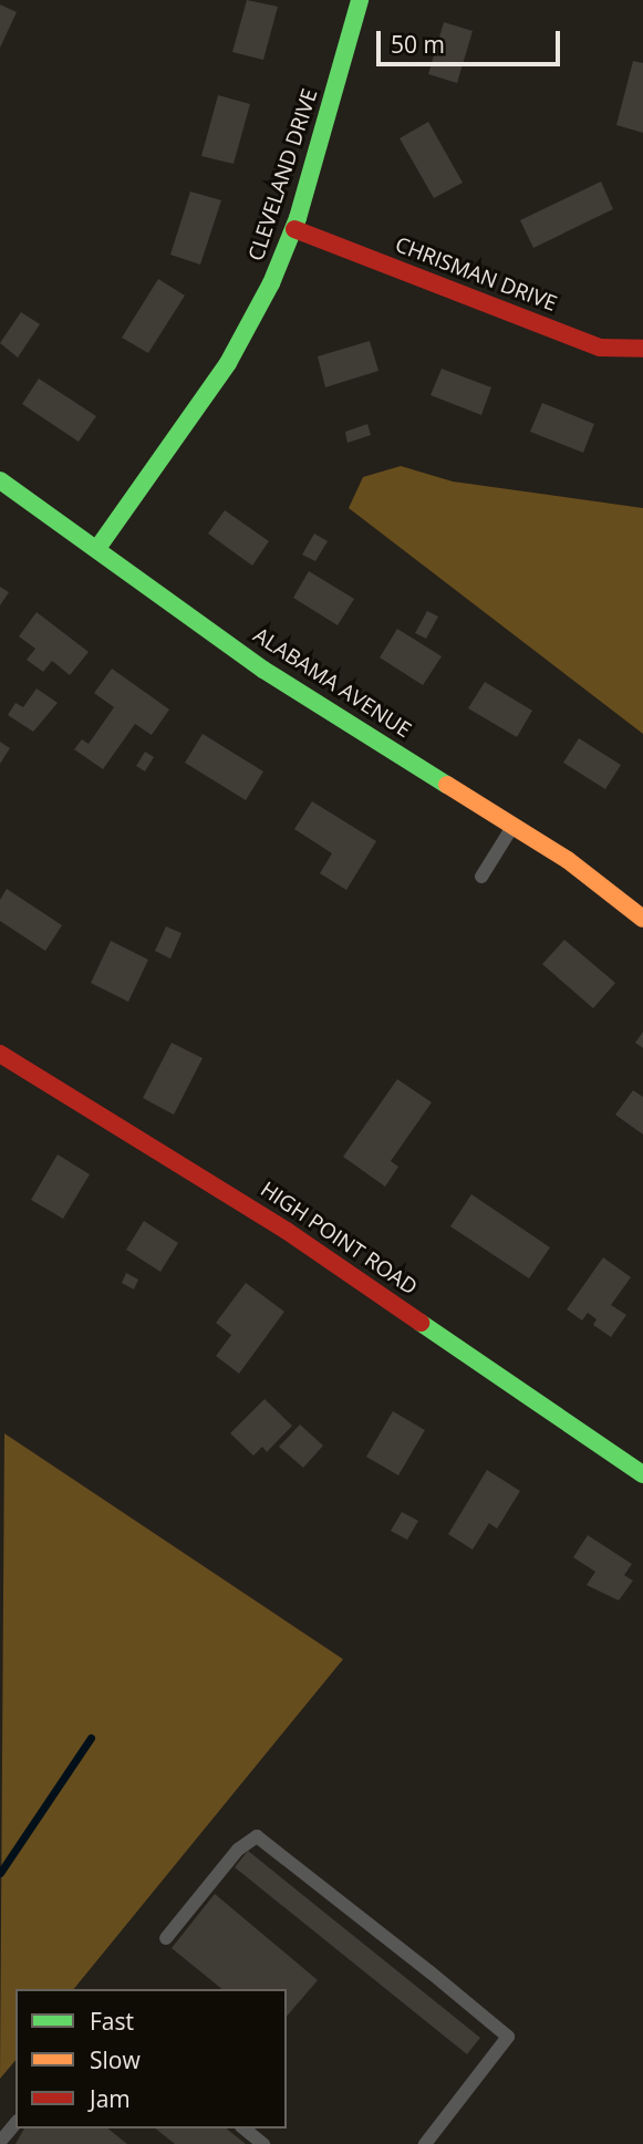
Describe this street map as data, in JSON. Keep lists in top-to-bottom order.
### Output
{
  "streets": {
    "street": [
      "CLEVELAND DRIVE",
      "CHRISMAN DRIVE",
      "ALABAMA AVENUE",
      "HIGH POINT ROAD"
    ]
  },
  "crossings": [
    ["CLEVELAND DRIVE", "CHRISMAN DRIVE"],
    ["CLEVELAND DRIVE", "ALABAMA AVENUE"]
  ],
  "legend": ["Fast", "Slow", "Jam"],
  "scale_bar": "50 m"
}
